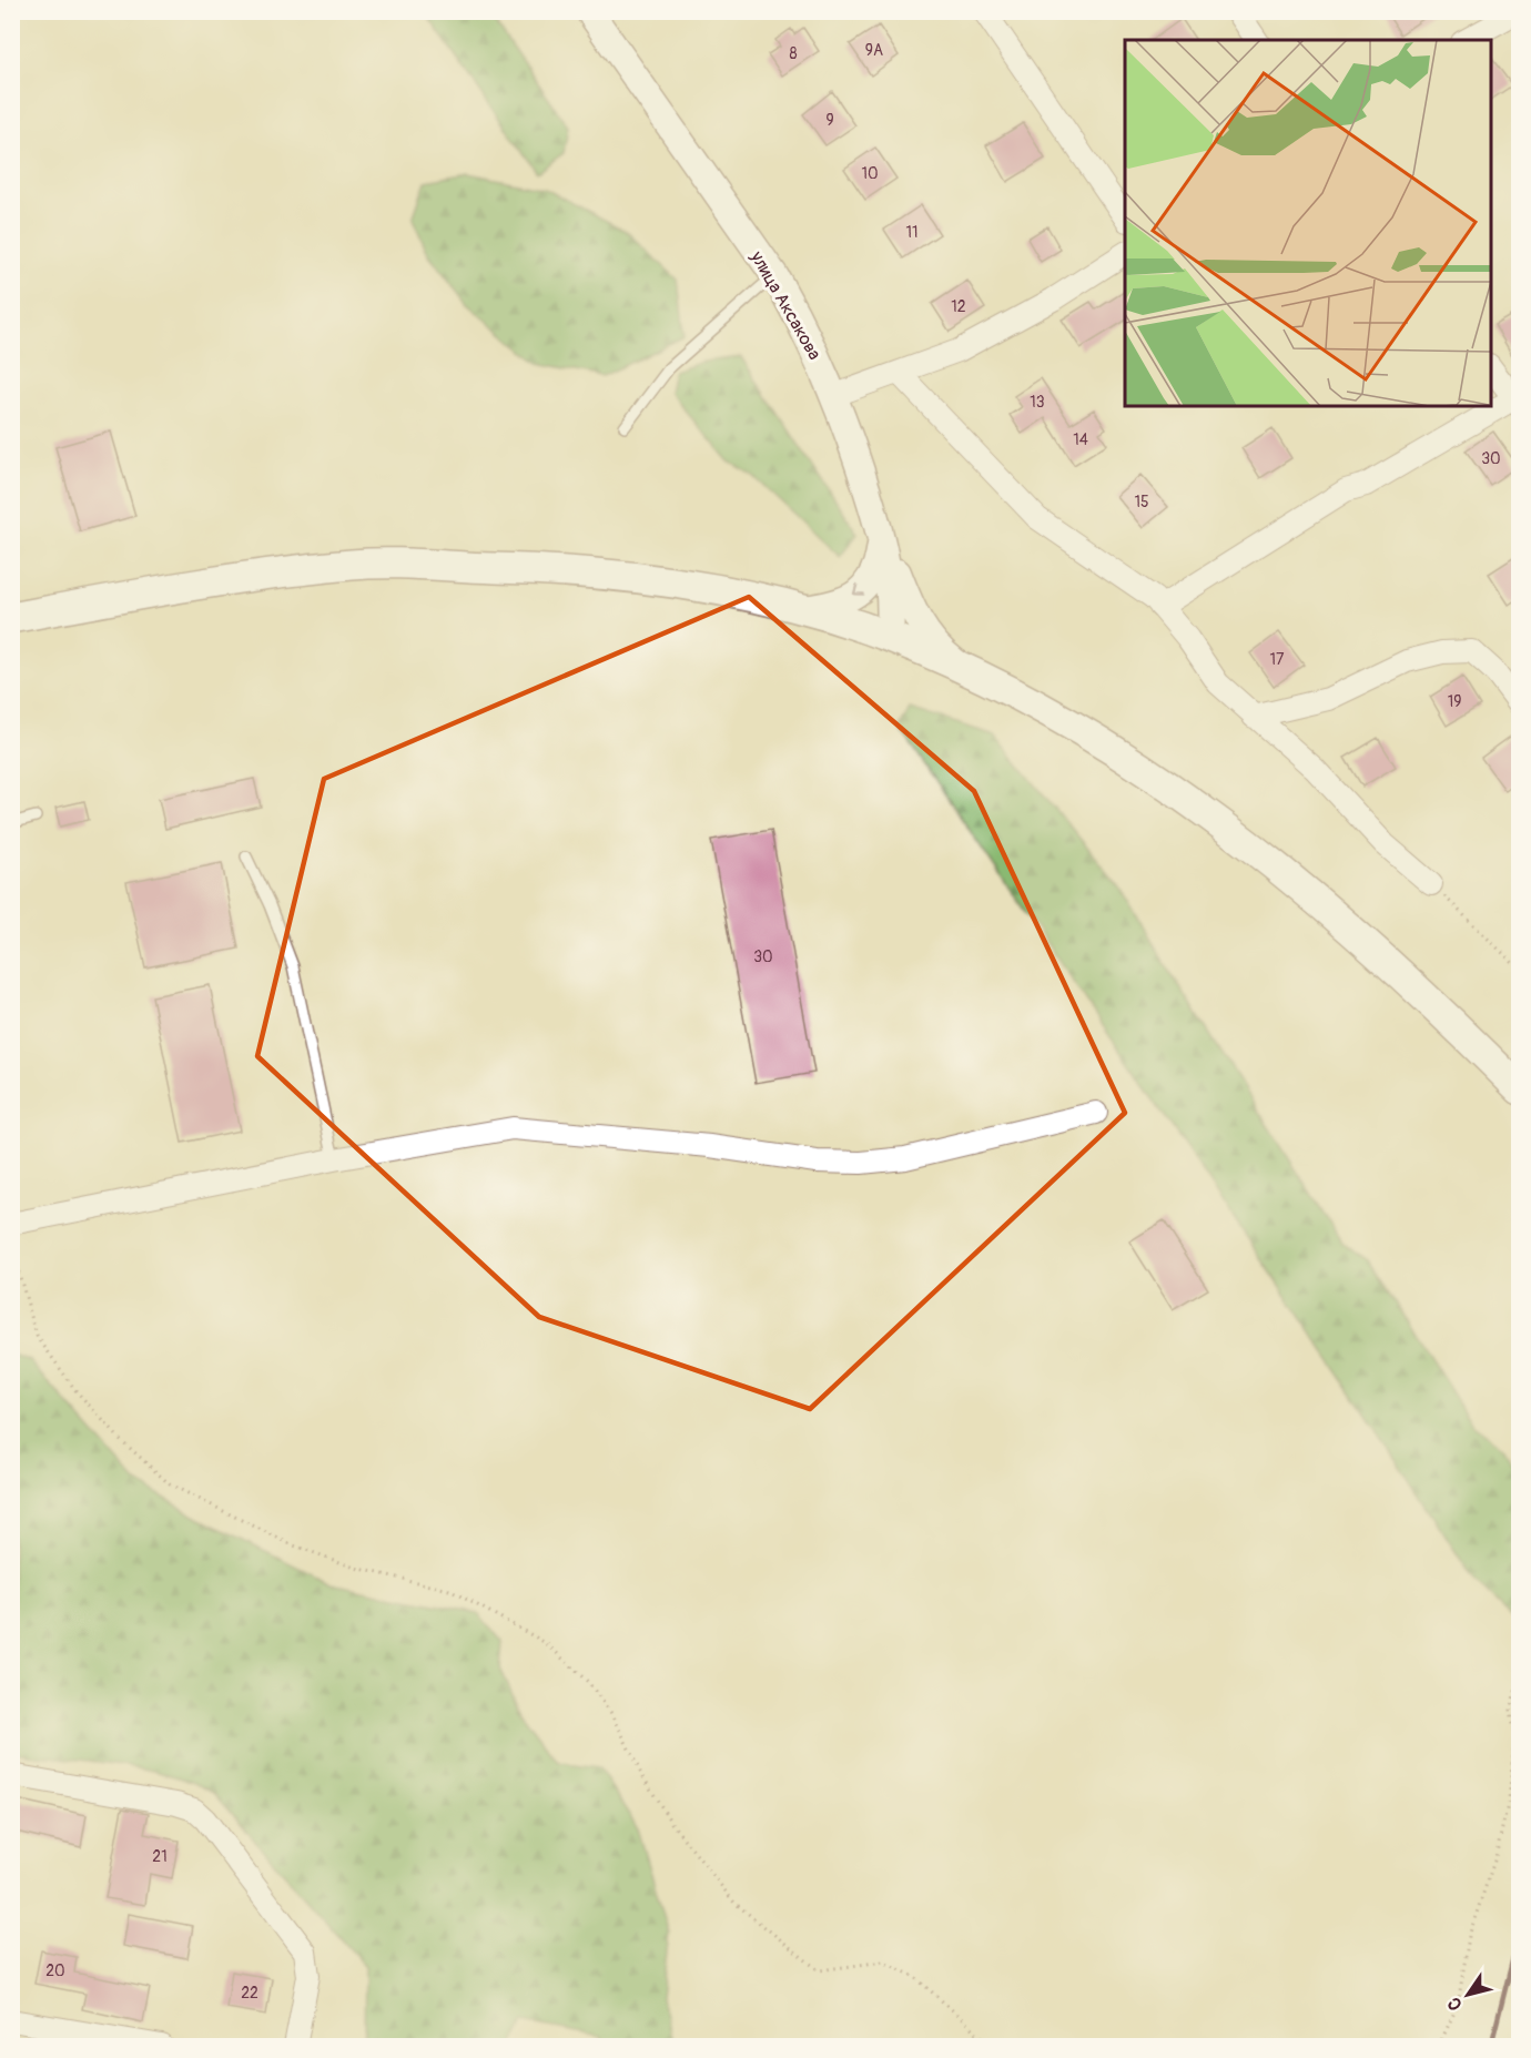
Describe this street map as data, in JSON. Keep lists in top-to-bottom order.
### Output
{
  "streets": {
    "street": ["улица Аксакова"]
  },
  "house_numbers": [
    "9А",
    "8",
    "9",
    "10",
    "11",
    "12",
    "13",
    "14",
    "30",
    "15",
    "17",
    "19",
    "30",
    "21",
    "20",
    "22"
  ],
  "north": "bottom left"
}
